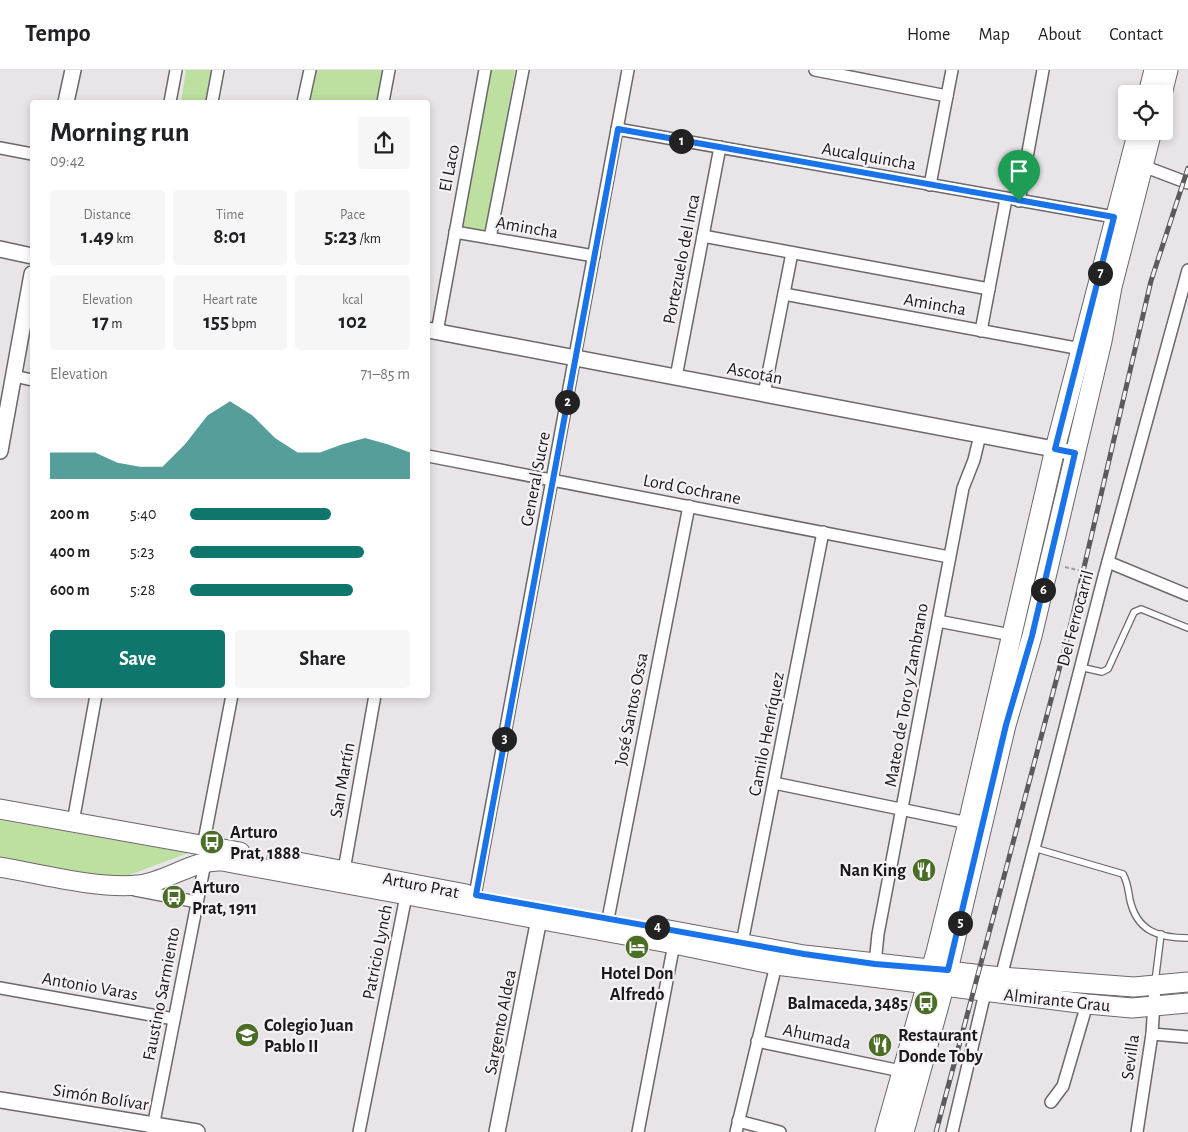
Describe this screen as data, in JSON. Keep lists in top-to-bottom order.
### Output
{
  "streets": {
    "main road": ["Arturo Prat", "Almirante Grau"],
    "street": [
      "Aucalquincha",
      "El Laco",
      "Amincha",
      "Portezuelo del Inca",
      "Ascotán",
      "General Sucre",
      "Lord Cochrane",
      "Del Ferrocarril",
      "Mateo de Toro y Zambrano",
      "José Santos Ossa",
      "Camilo Henríquez",
      "San Martín",
      "Patricio Lynch",
      "Antonio Varas",
      "Faustino Sarmiento",
      "Sargento Aldea",
      "Ahumada",
      "Sevilla",
      "Simón Bolívar"
    ]
  },
  "crossings": [
    ["Aucalquincha", "Portezuelo del Inca"],
    ["Aucalquincha", "General Sucre"],
    ["El Laco", "Amincha"],
    ["El Laco", "Ascotán"],
    ["Amincha", "Portezuelo del Inca"],
    ["Amincha", "General Sucre"],
    ["Portezuelo del Inca", "Ascotán"],
    ["Ascotán", "General Sucre"],
    ["Ascotán", "Mateo de Toro y Zambrano"],
    ["General Sucre", "Lord Cochrane"],
    ["General Sucre", "Arturo Prat"],
    ["Lord Cochrane", "Mateo de Toro y Zambrano"],
    ["Lord Cochrane", "José Santos Ossa"],
    ["Lord Cochrane", "Camilo Henríquez"],
    ["Del Ferrocarril", "Almirante Grau"],
    ["Mateo de Toro y Zambrano", "Arturo Prat"],
    ["José Santos Ossa", "Arturo Prat"],
    ["Camilo Henríquez", "Arturo Prat"],
    ["San Martín", "Arturo Prat"],
    ["Arturo Prat", "Patricio Lynch"],
    ["Arturo Prat", "Faustino Sarmiento"],
    ["Arturo Prat", "Almirante Grau"],
    ["Arturo Prat", "Sargento Aldea"],
    ["Antonio Varas", "Faustino Sarmiento"],
    ["Faustino Sarmiento", "Simón Bolívar"],
    ["Almirante Grau", "Sevilla"]
  ],
  "places": {
    "bus stop": ["Arturo Prat, 1888", "Arturo Prat, 1911", "Balmaceda, 3485"],
    "restaurant": ["Nan King", "Restaurant Donde Toby"],
    "hotel": ["Hotel Don Alfredo"],
    "school or university": ["Colegio Juan Pablo II"]
  },
  "page": {
    "header": "Tempo",
    "nav": [
      "Home",
      "Map",
      "About",
      "Contact"
    ],
    "heading": ["Morning run", "09:42"],
    "pins": [
      "1",
      "7",
      "2",
      "6",
      "3",
      "5",
      "4"
    ],
    "stats": [
      ["Distance", "1.49 km"],
      ["Time", "8:01"],
      ["Pace", "5:23 /km"],
      ["Elevation", "17 m"],
      ["Heart rate", "155 bpm"],
      ["kcal", "102"]
    ],
    "chart": ["Elevation", "71–85 m"],
    "list": [
      {
        "name": "200 m",
        "note": "5:40"
      },
      {
        "name": "400 m",
        "note": "5:23"
      },
      {
        "name": "600 m",
        "note": "5:28"
      }
    ],
    "buttons": ["Save", "Share"]
  }
}
